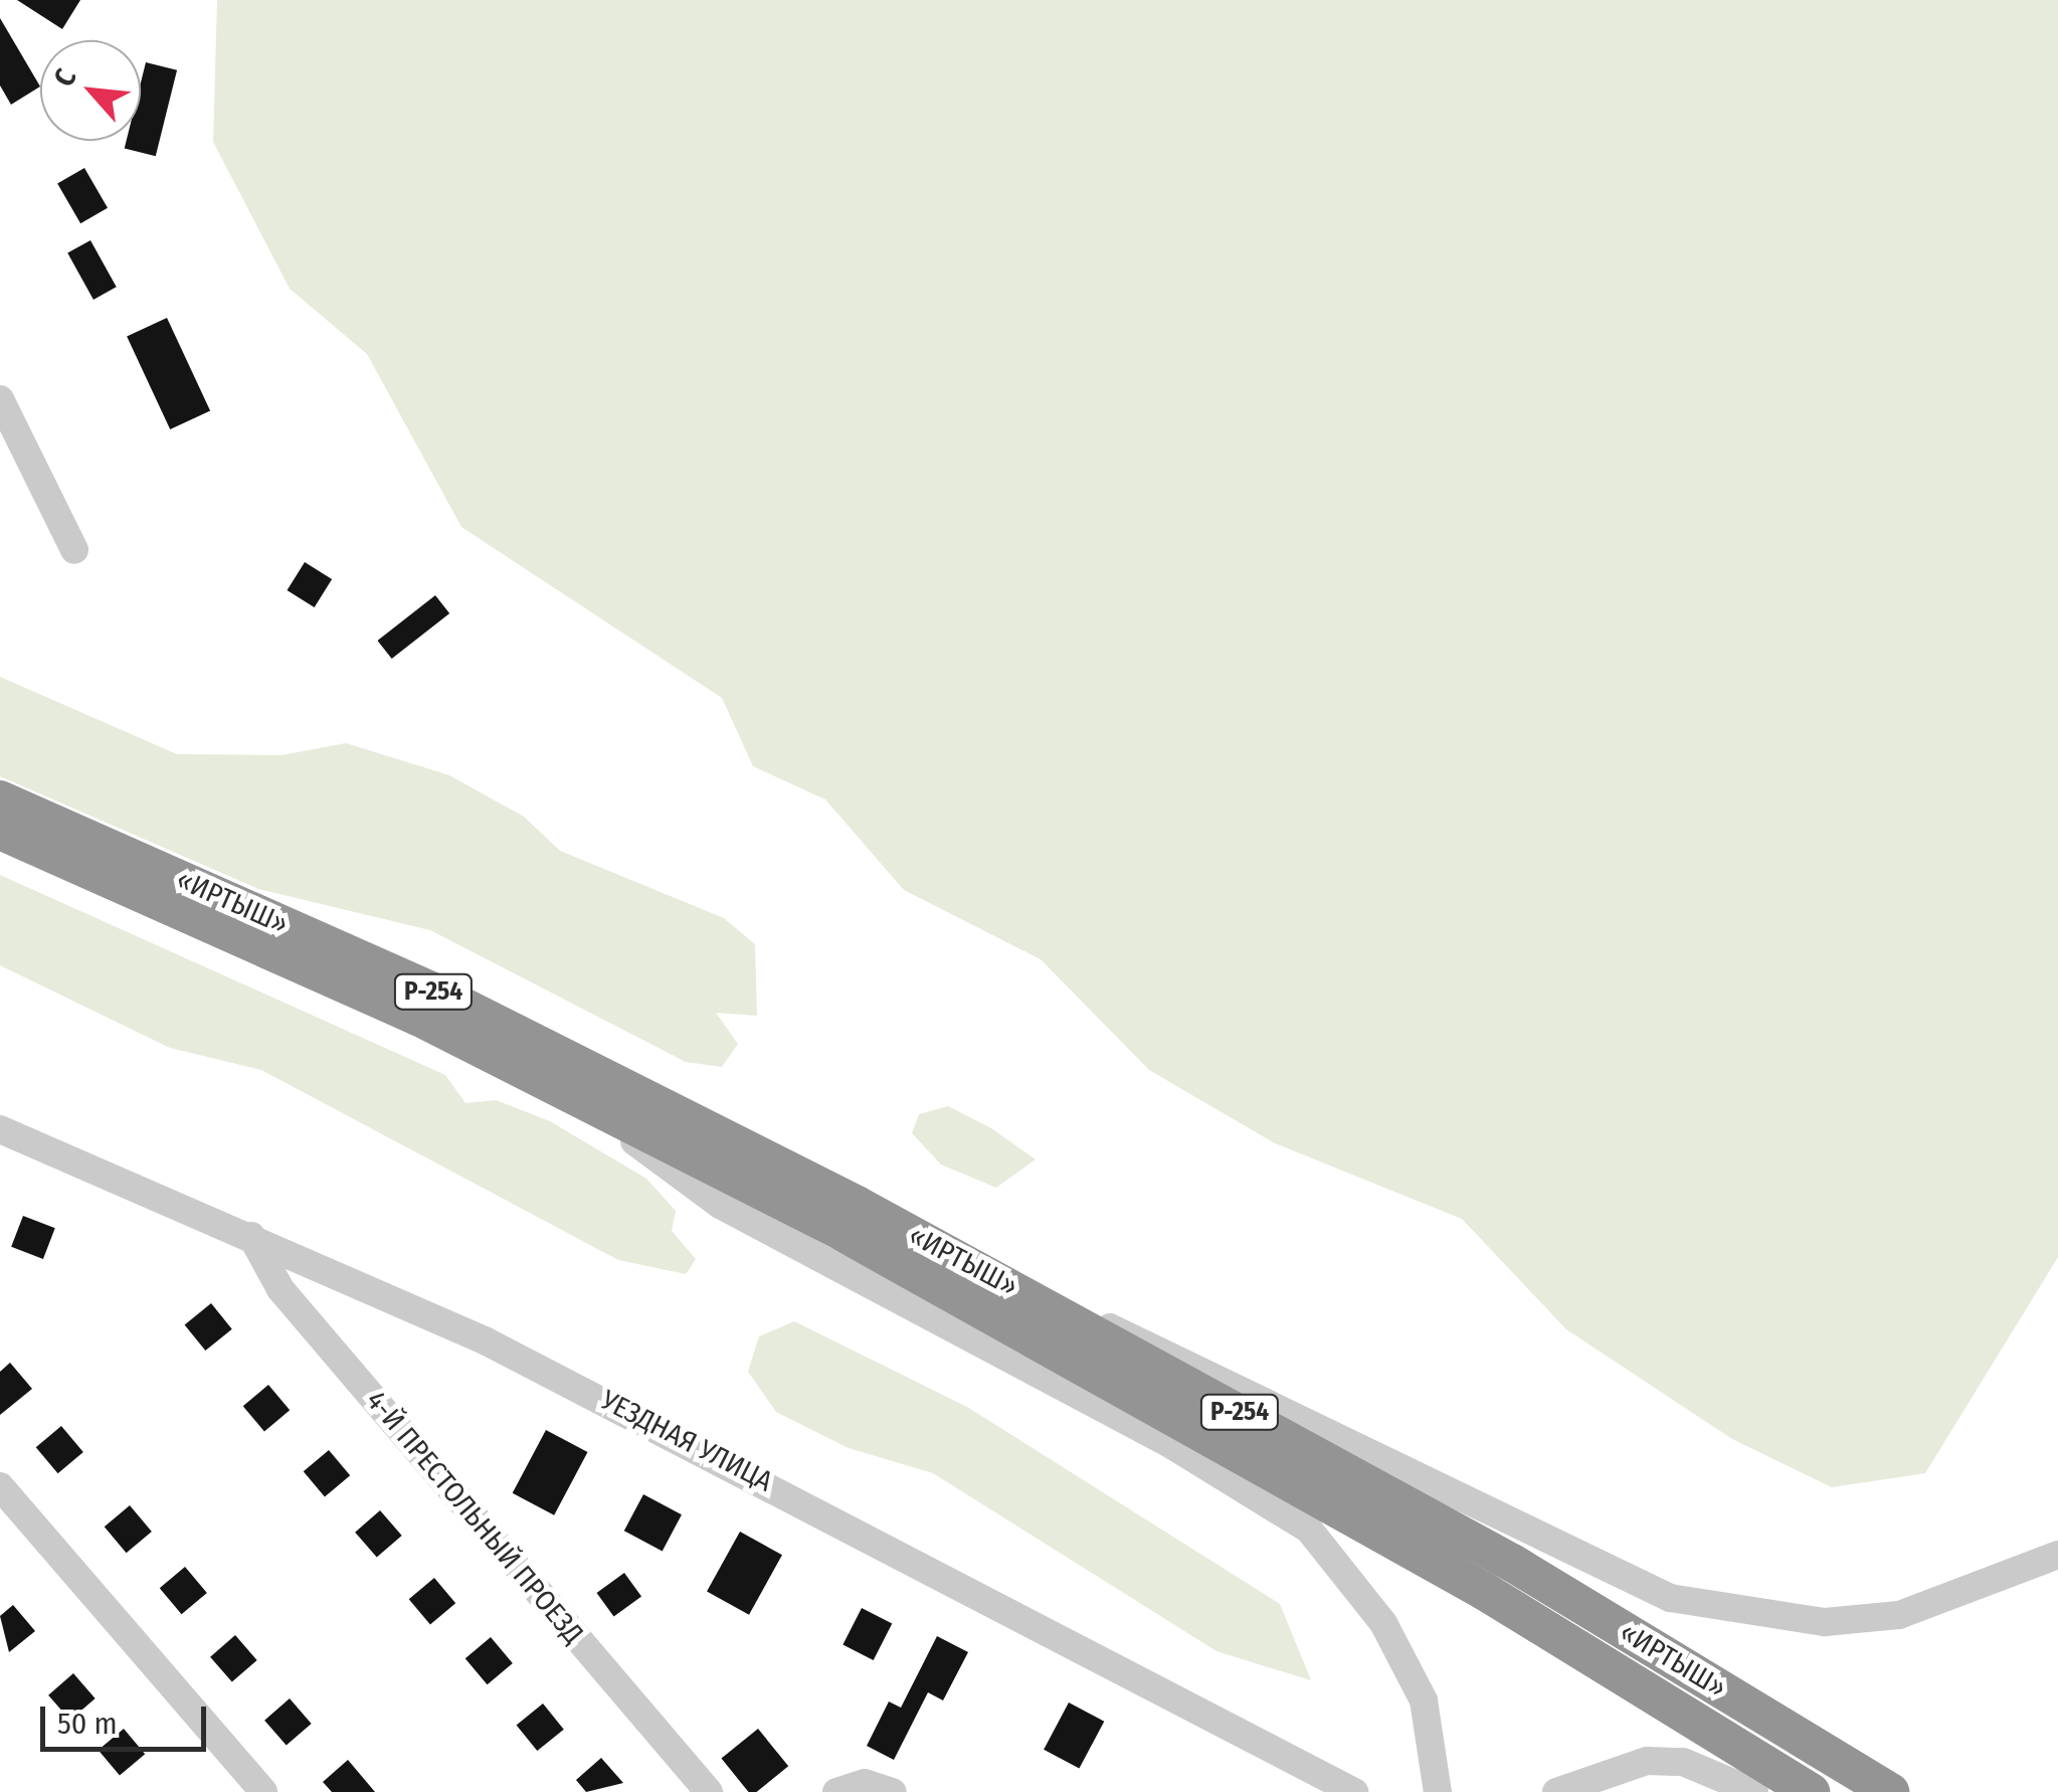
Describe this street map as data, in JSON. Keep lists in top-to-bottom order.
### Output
{
  "streets": {
    "highway": ["«ИРТЫШ»", "Р-254"],
    "street": ["УЕЗДНАЯ УЛИЦА", "4-Й ПРЕСТОЛЬНЫЙ ПРОЕЗД"]
  },
  "crossings": [
    ["УЕЗДНАЯ УЛИЦА", "4-Й ПРЕСТОЛЬНЫЙ ПРОЕЗД"]
  ],
  "scale_bar": "50 m",
  "north": "top left"
}
